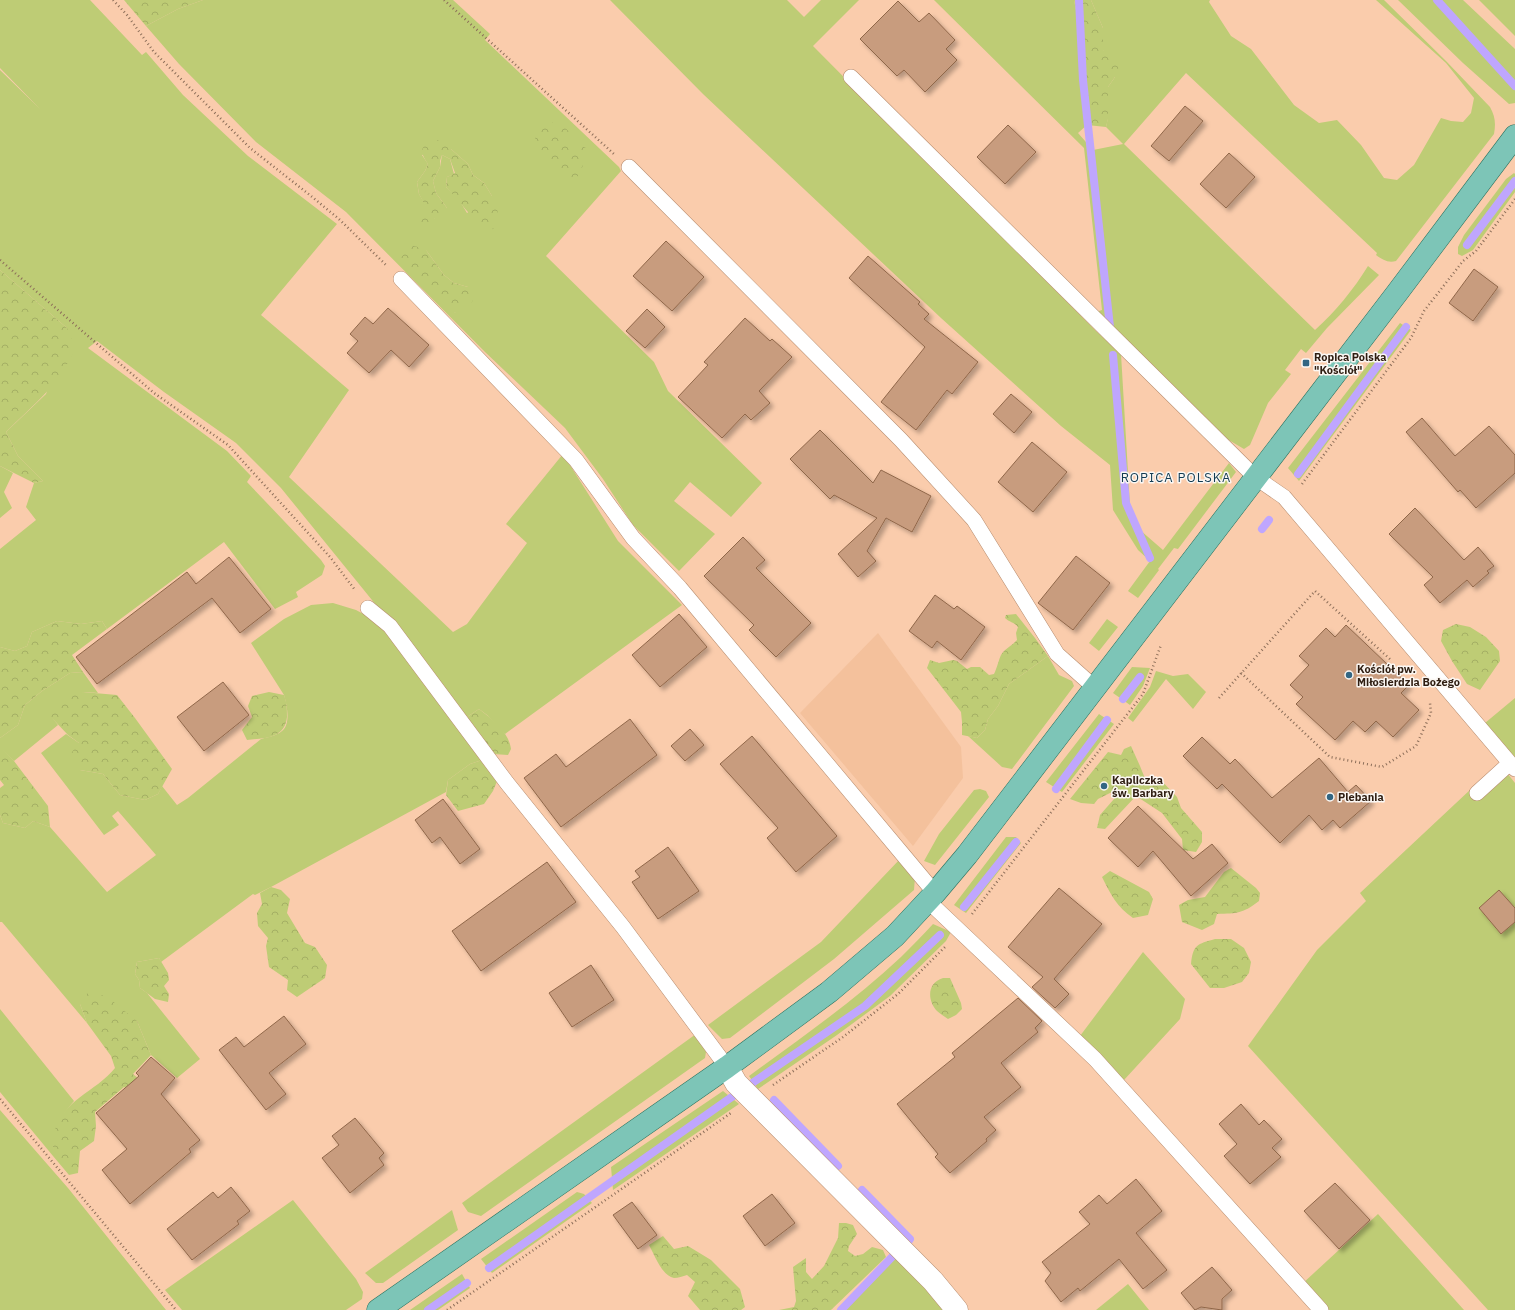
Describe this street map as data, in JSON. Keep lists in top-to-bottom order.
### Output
{
  "districts": ["ROPICA POLSKA"],
  "places": {
    "transit": ["Ropica Polska \"Kościół\""],
    "other": ["Kościół pw. Miłosierdzia Bożego", "Kapliczka św. Barbary", "Plebania"]
  }
}
